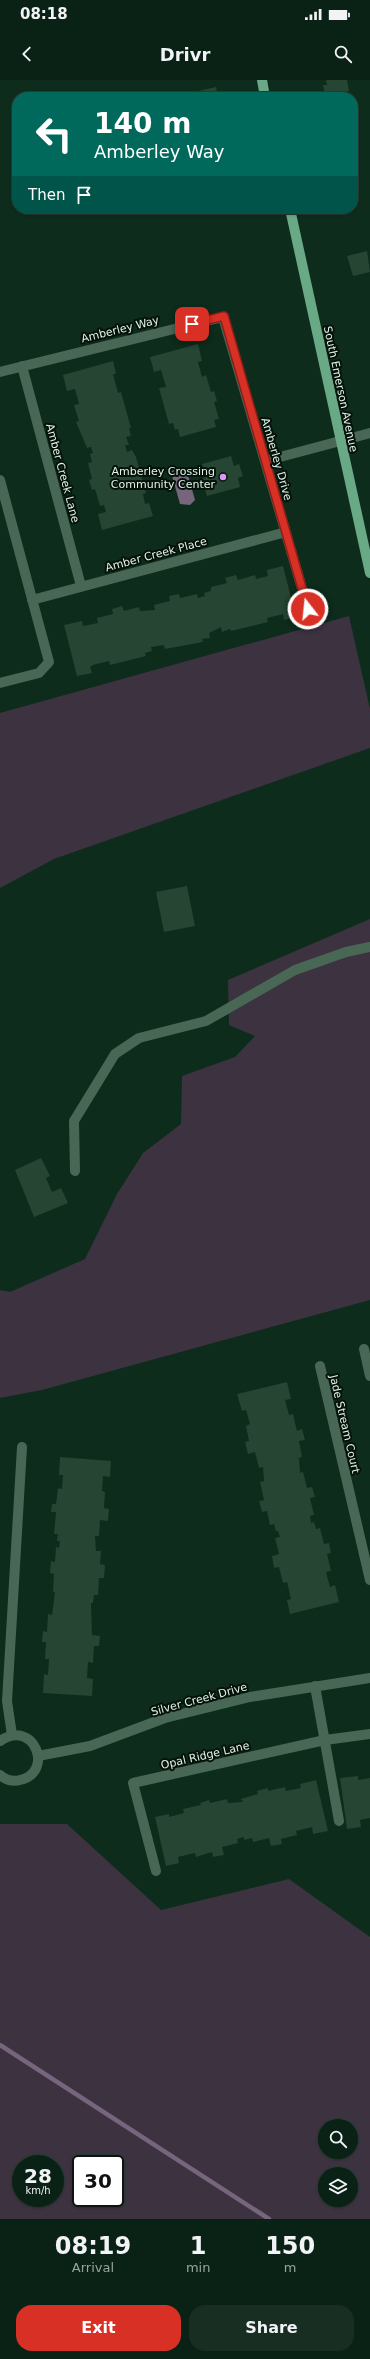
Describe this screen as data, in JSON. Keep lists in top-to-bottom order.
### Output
{
  "streets": {
    "main road": ["South Emerson Avenue"],
    "street": [
      "Amberley Way",
      "Amberley Drive",
      "Amber Creek Lane",
      "Amber Creek Place",
      "Jade Stream Court",
      "Silver Creek Drive",
      "Opal Ridge Lane"
    ]
  },
  "crossings": [
    ["Amberley Way", "Amberley Drive"],
    ["Amberley Way", "Amber Creek Lane"],
    ["Amberley Drive", "Amber Creek Place"],
    ["Amber Creek Lane", "Amber Creek Place"]
  ],
  "places": ["Amberley Crossing Community Center"],
  "page": {
    "status": "08:18",
    "header": "Drivr",
    "turn": ["140 m", "Amberley Way"],
    "then": "Then",
    "speed": "28 km/h",
    "limit": "30",
    "eta": [
      "08:19",
      "Arrival",
      "1",
      "min",
      "150",
      "m"
    ],
    "buttons": ["Exit", "Share"]
  }
}
